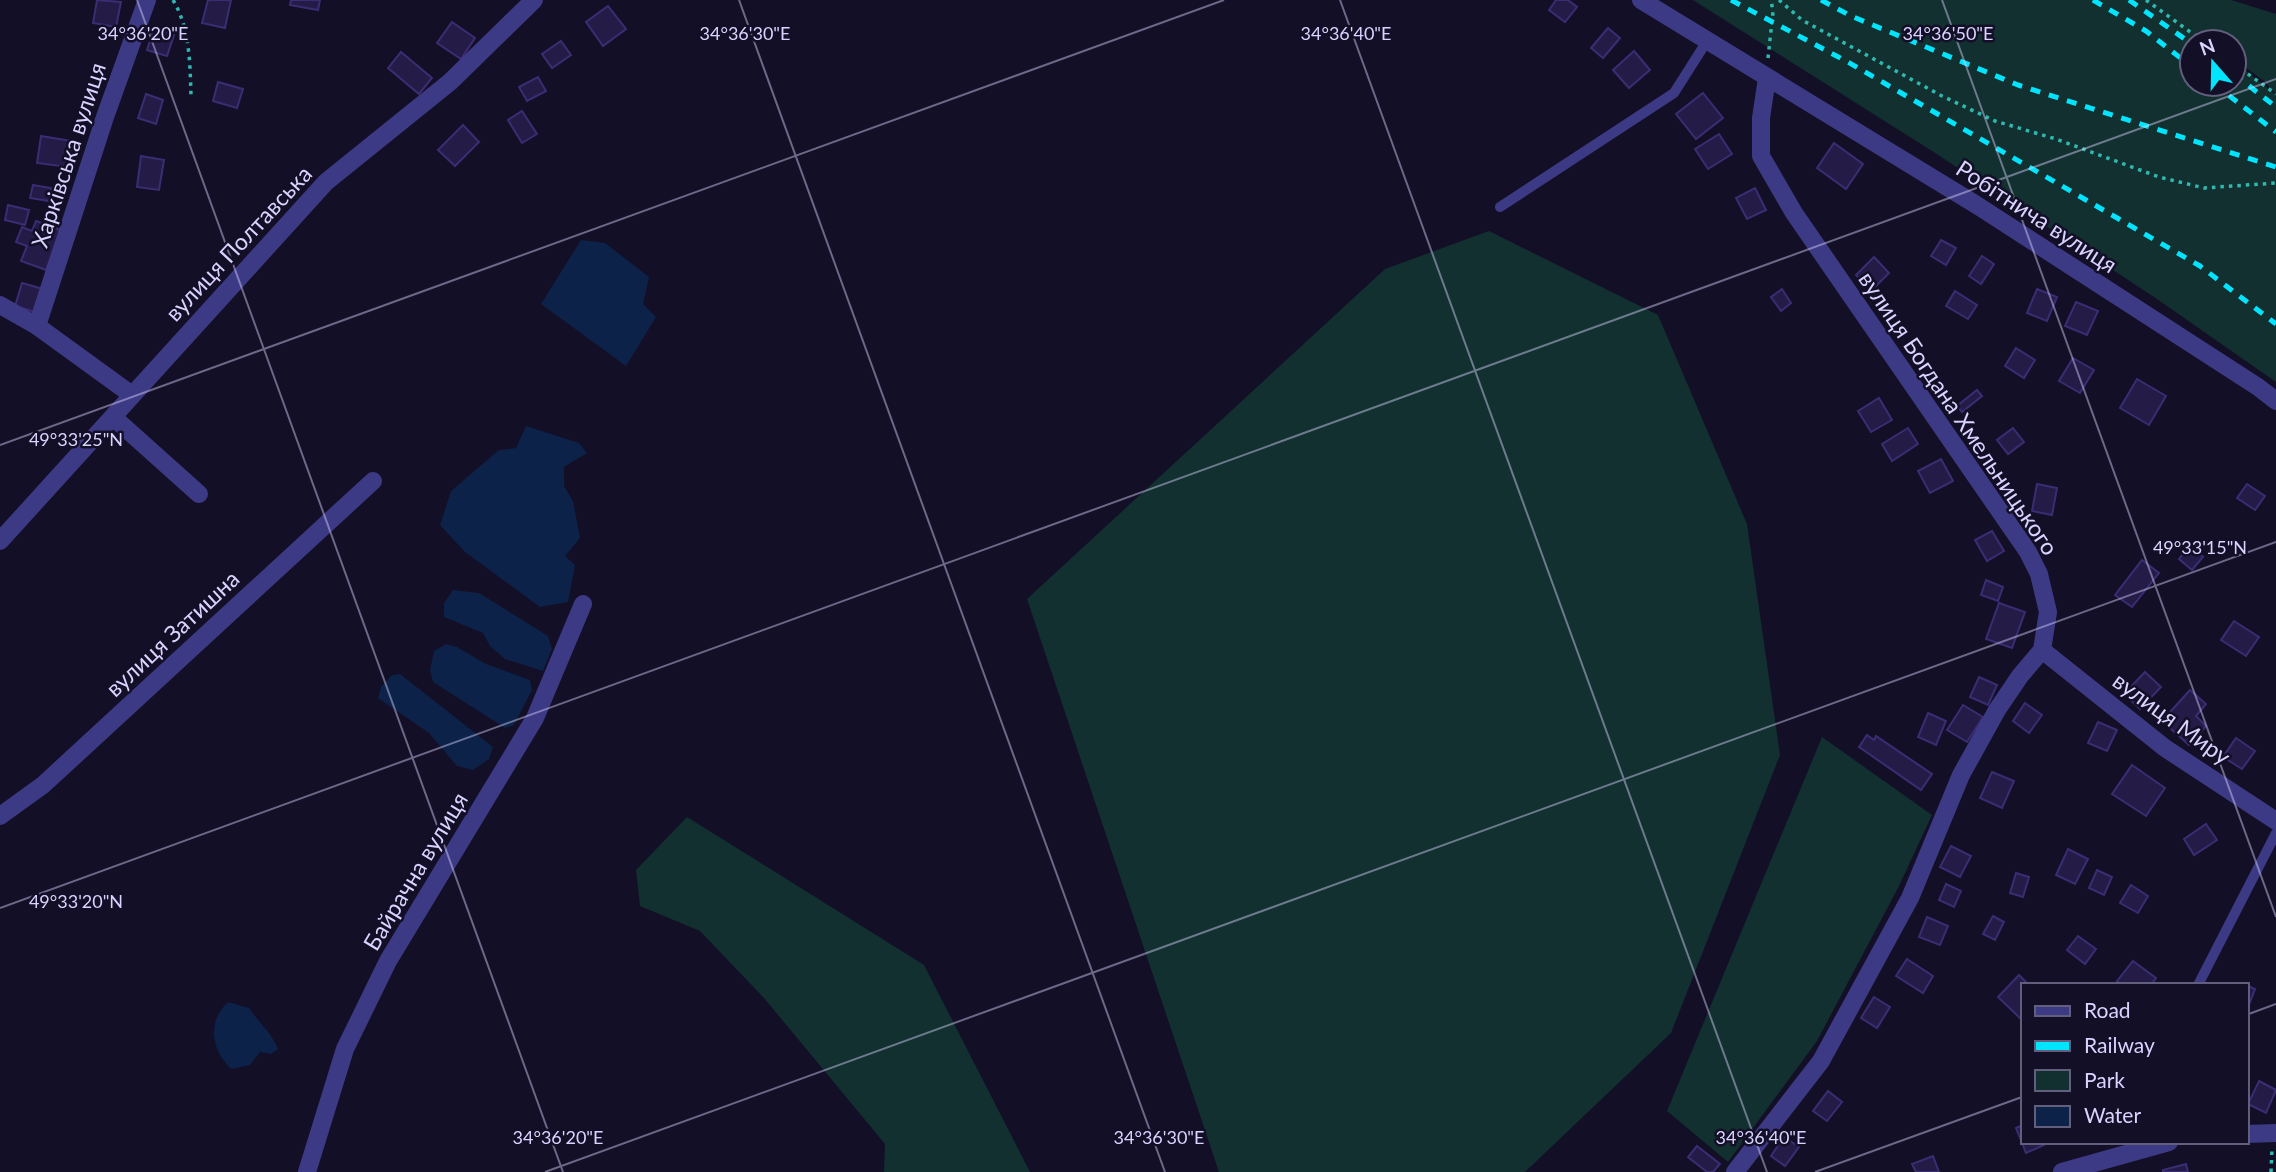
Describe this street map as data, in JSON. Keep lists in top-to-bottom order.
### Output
{
  "streets": {
    "street": [
      "Харківська вулиця",
      "Робітнича вулиця",
      "вулиця Полтавська",
      "вулиця Богдана Хмельницького",
      "вулиця Затишна",
      "вулиця Миру",
      "Байрачна вулиця"
    ]
  },
  "crossings": [
    ["Робітнича вулиця", "вулиця Богдана Хмельницького"],
    ["вулиця Богдана Хмельницького", "вулиця Миру"]
  ],
  "legend": [
    "Road",
    "Railway",
    "Park",
    "Water"
  ],
  "north": "top",
  "coordinates": [
    "34°36'20\"E",
    "34°36'30\"E",
    "34°36'40\"E",
    "34°36'50\"E",
    "49°33'25\"N",
    "49°33'15\"N",
    "49°33'20\"N"
  ]
}
